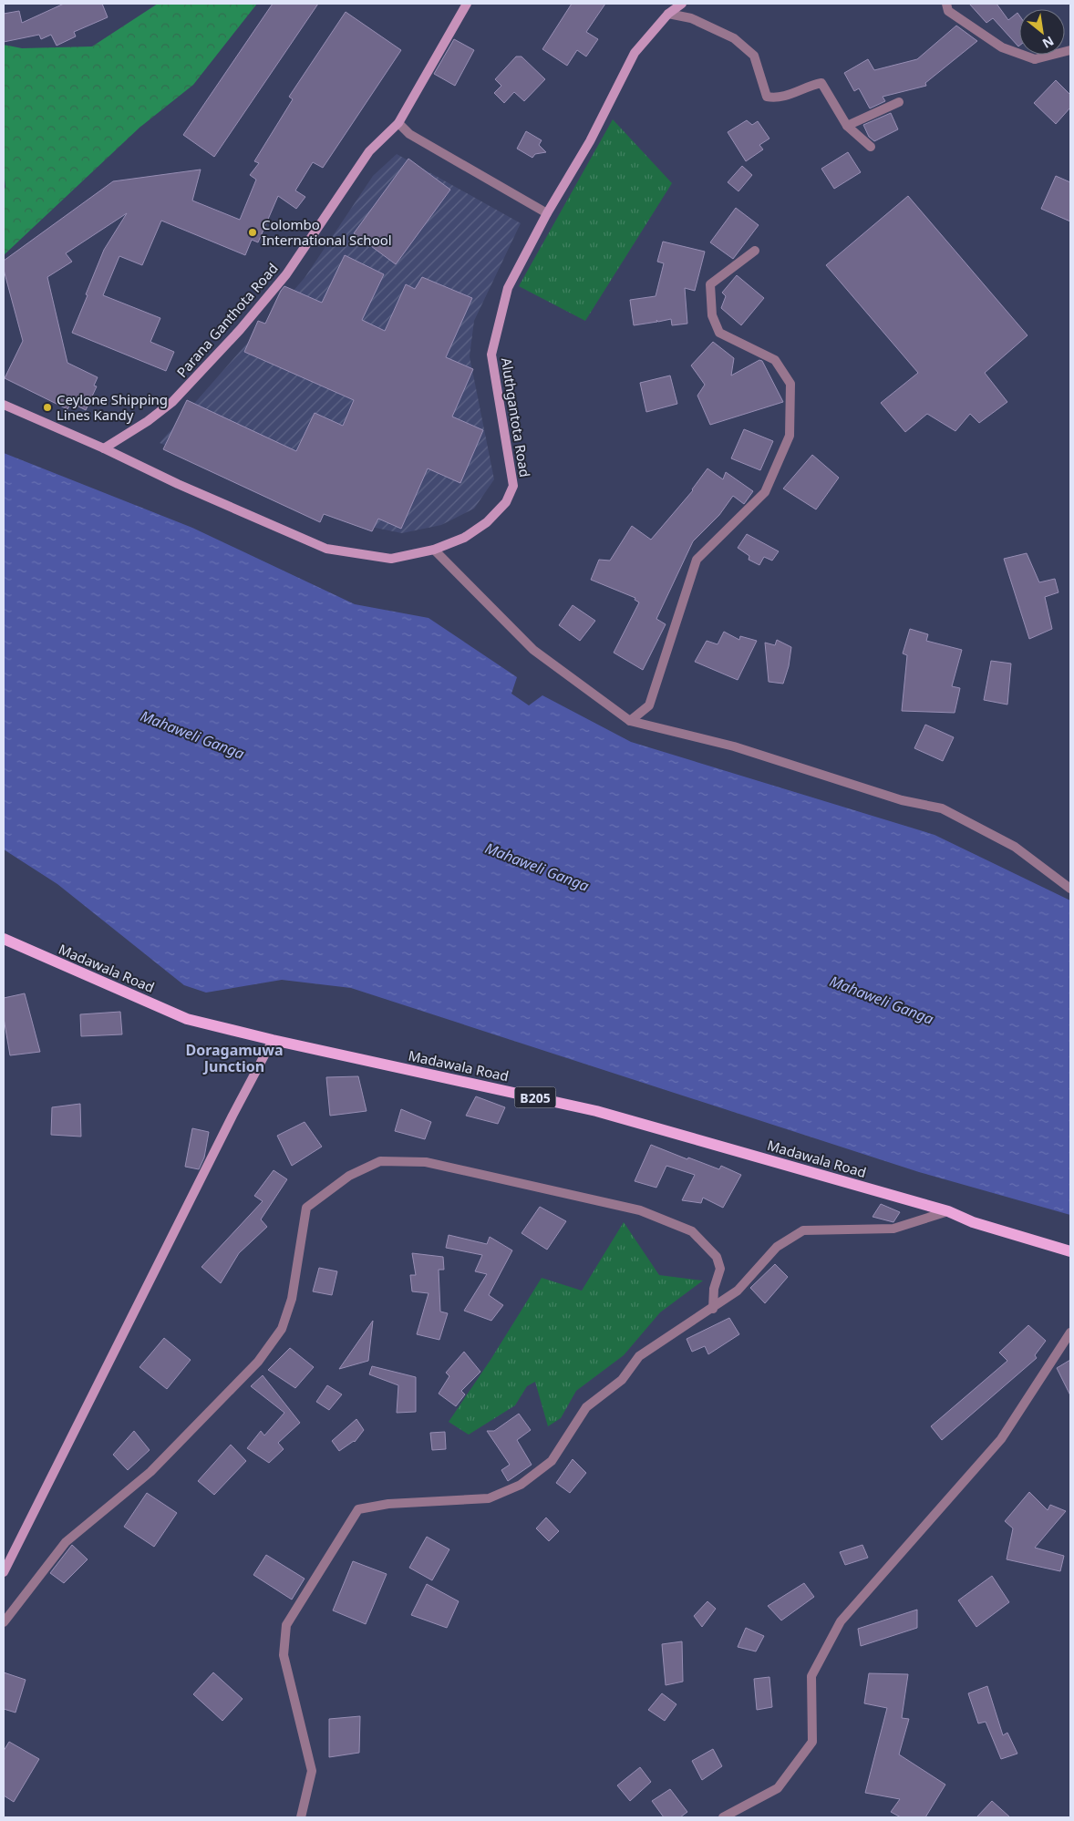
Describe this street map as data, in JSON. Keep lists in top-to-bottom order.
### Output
{
  "streets": {
    "main road": ["Madawala Road", "B205"],
    "street": ["Parana Ganthota Road", "Aluthgantota Road"]
  },
  "crossings": [
    ["Parana Ganthota Road", "Aluthgantota Road"]
  ],
  "districts": ["Doragamuwa Junction"],
  "water": ["Mahaweli Ganga"],
  "places": ["Colombo International School", "Ceylone Shipping Lines Kandy"],
  "north": "bottom right"
}
